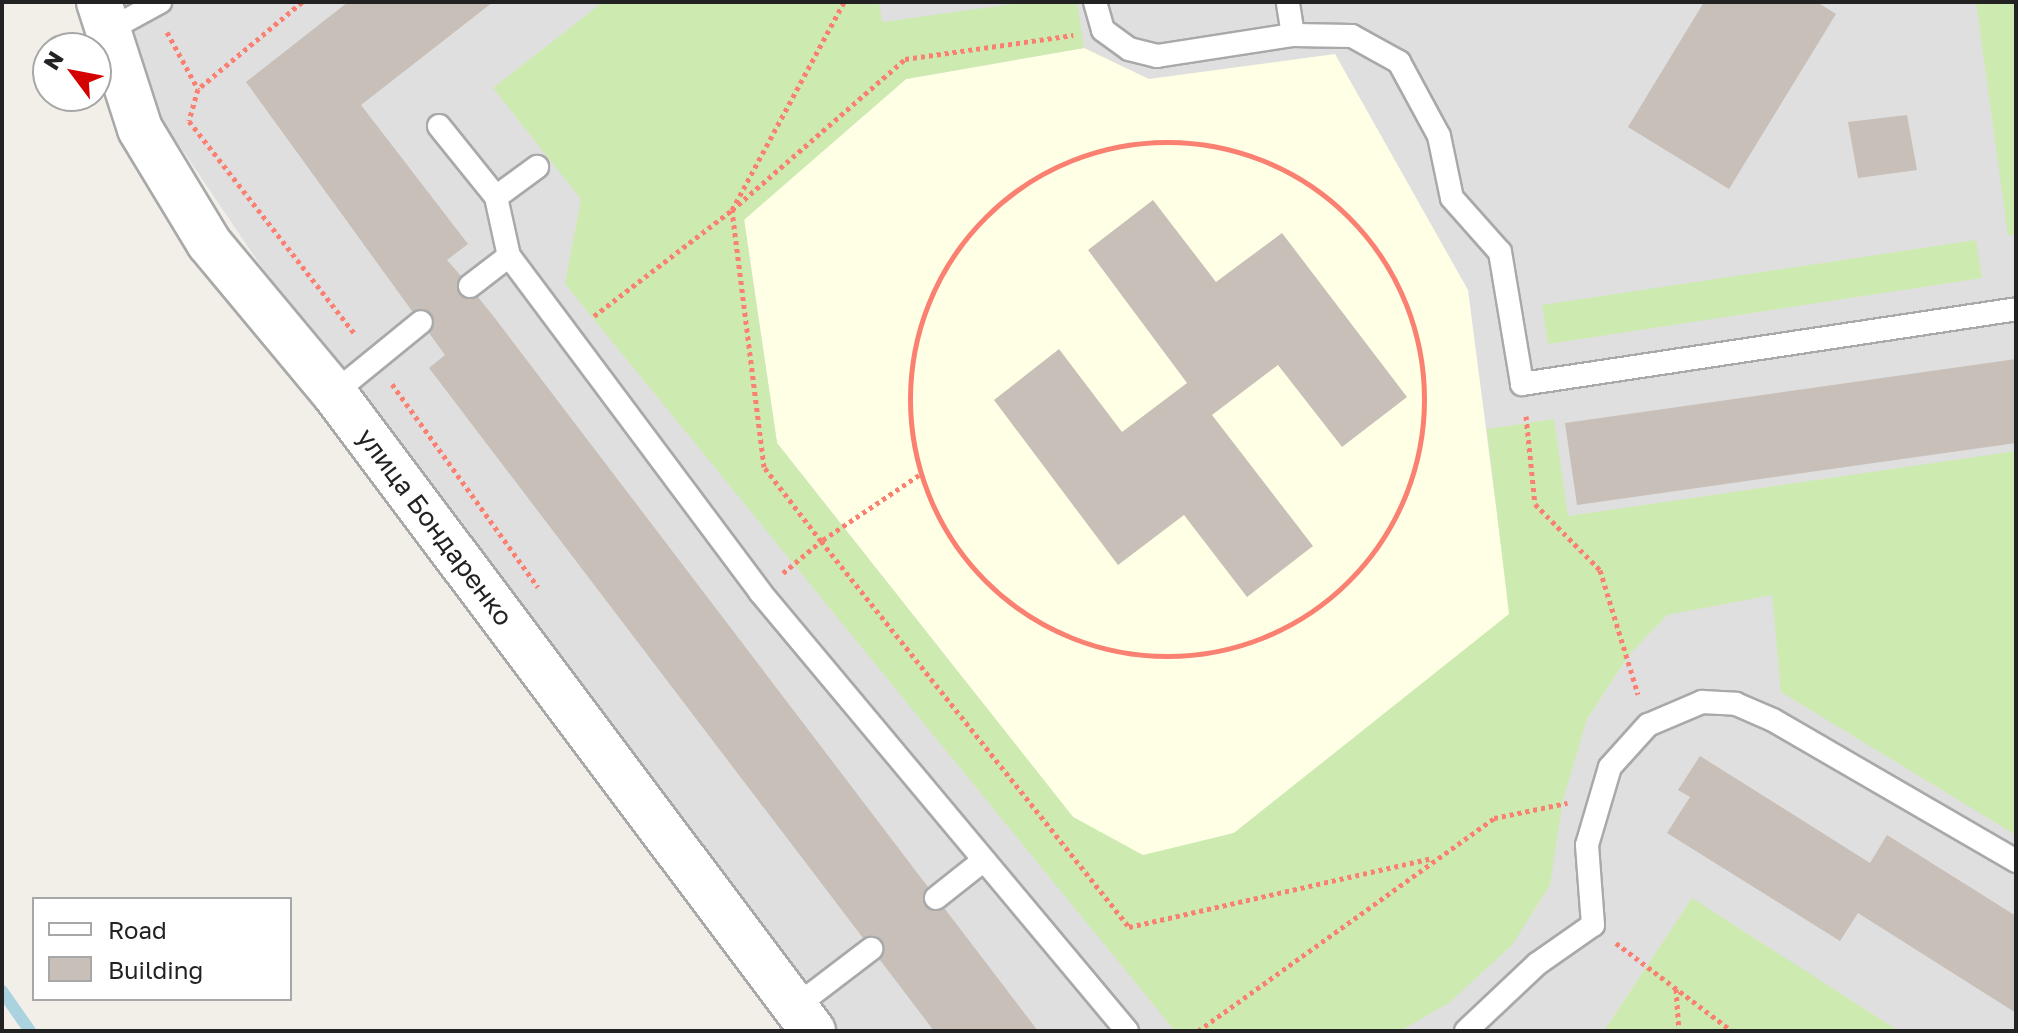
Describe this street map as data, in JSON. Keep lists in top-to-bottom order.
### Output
{
  "streets": {
    "street": ["улица Бондаренко"]
  },
  "legend": ["Road", "Building"],
  "north": "top left"
}
